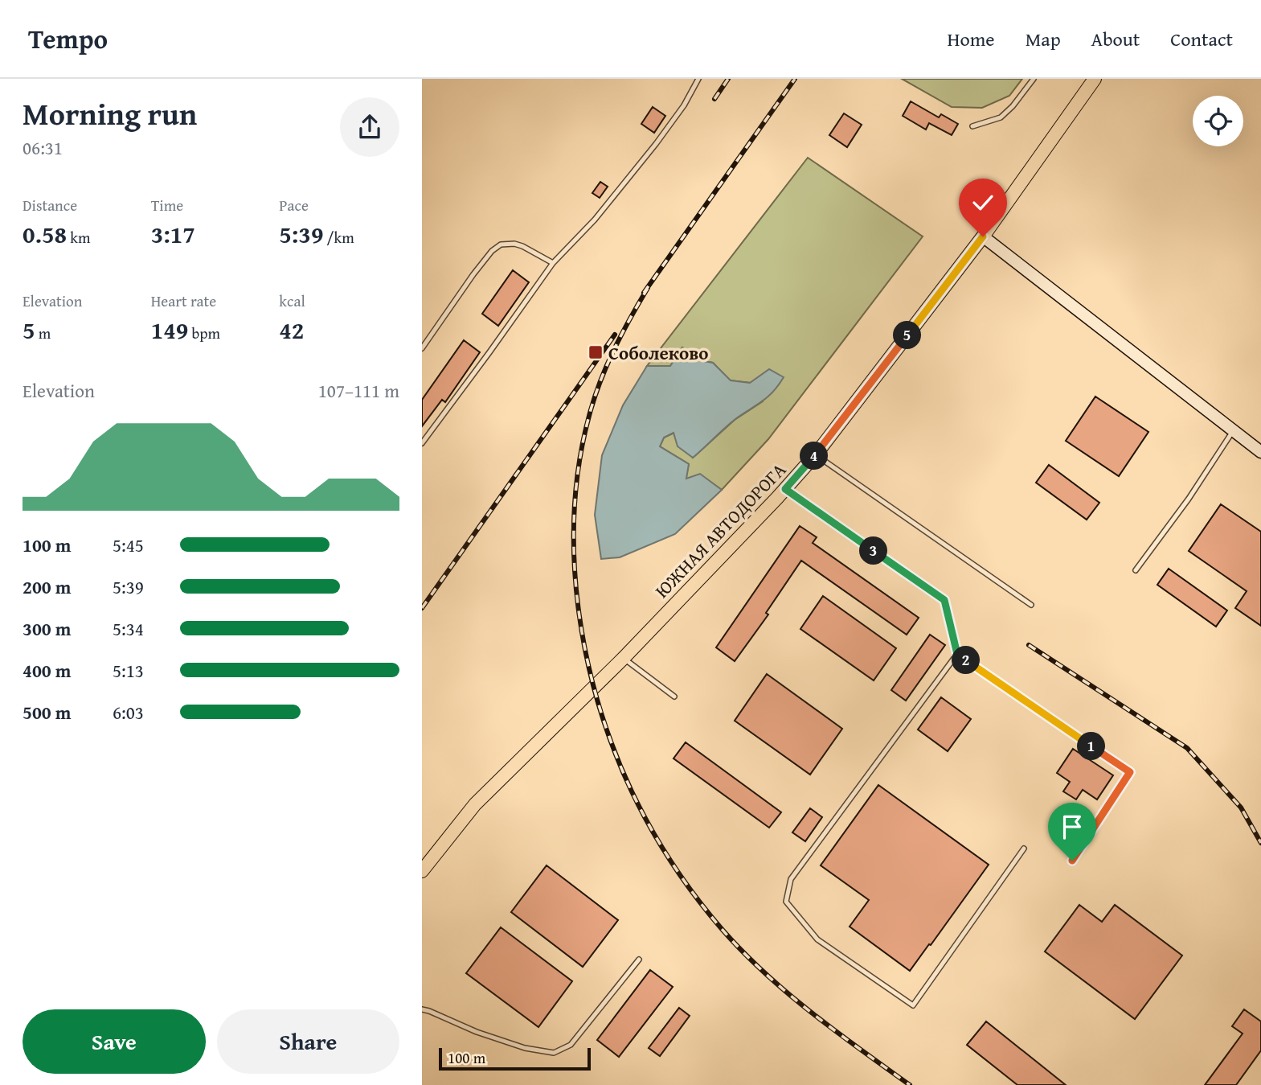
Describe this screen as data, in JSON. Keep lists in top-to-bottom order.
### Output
{
  "streets": {
    "main road": ["ЮЖНАЯ АВТОДОРОГА"]
  },
  "places": {
    "transit": ["Соболеково"]
  },
  "scale_bar": "100 m",
  "page": {
    "header": "Tempo",
    "nav": [
      "Home",
      "Map",
      "About",
      "Contact"
    ],
    "heading": ["Morning run", "06:31"],
    "stats": [
      ["Distance", "0.58 km"],
      ["Time", "3:17"],
      ["Pace", "5:39 /km"],
      ["Elevation", "5 m"],
      ["Heart rate", "149 bpm"],
      ["kcal", "42"]
    ],
    "pins": [
      "5",
      "4",
      "3",
      "2",
      "1"
    ],
    "chart": ["Elevation", "107–111 m"],
    "list": [
      {
        "name": "100 m",
        "note": "5:45"
      },
      {
        "name": "200 m",
        "note": "5:39"
      },
      {
        "name": "300 m",
        "note": "5:34"
      },
      {
        "name": "400 m",
        "note": "5:13"
      },
      {
        "name": "500 m",
        "note": "6:03"
      }
    ],
    "buttons": ["Save", "Share"],
    "scale": "100 m"
  }
}
